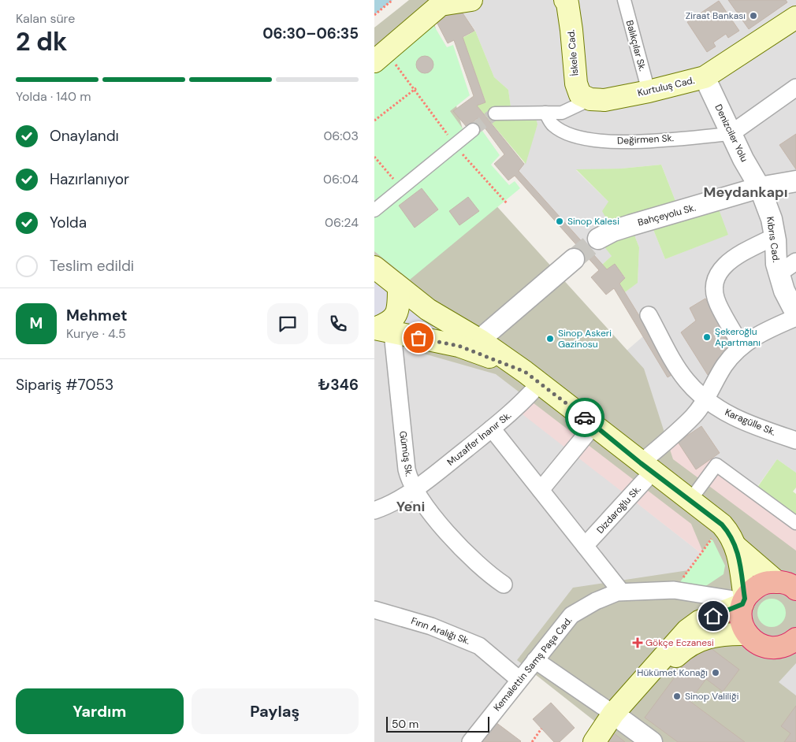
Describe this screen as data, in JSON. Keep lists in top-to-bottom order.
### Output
{
  "streets": {
    "main road": ["İskele Cad.", "Kurtuluş Cad."],
    "street": [
      "Balıkçılar Sk.",
      "Denizciler Yolu",
      "Değirmen Sk.",
      "Bahçeyolu Sk.",
      "Kıbrıs Cad.",
      "Karagülle Sk.",
      "Muzaffer İnanır Sk.",
      "Gümüş Sk.",
      "Dizdaroğlu Sk.",
      "Fırın Aralığı Sk.",
      "Kemalettin Samş Paşa Cad."
    ]
  },
  "crossings": [
    ["Balıkçılar Sk.", "Kurtuluş Cad."],
    ["İskele Cad.", "Kurtuluş Cad."],
    ["Kurtuluş Cad.", "Denizciler Yolu"],
    ["Denizciler Yolu", "Değirmen Sk."],
    ["Denizciler Yolu", "Bahçeyolu Sk."],
    ["Denizciler Yolu", "Kıbrıs Cad."],
    ["Bahçeyolu Sk.", "Kıbrıs Cad."],
    ["Karagülle Sk.", "Dizdaroğlu Sk."],
    ["Muzaffer İnanır Sk.", "Gümüş Sk."],
    ["Fırın Aralığı Sk.", "Kemalettin Samş Paşa Cad."]
  ],
  "districts": ["Meydankapı", "Yeni"],
  "places": {
    "other": [
      "Ziraat Bankası",
      "Sinop Kalesi",
      "Şekeroğlu Apartmanı",
      "Sinop Askeri Gazinosu",
      "Hükümet Konağı",
      "Sinop Valiliği"
    ],
    "health": ["Gökçe Eczanesi"]
  },
  "scale_bar": "50 m",
  "page": {
    "heading": ["2 dk", "Kalan süre", "06:30–06:35"],
    "panel": [
      "Mehmet",
      "Kurye · 4.5",
      "Sipariş #7053",
      "₺346"
    ],
    "bar": "Yolda · 140 m",
    "list": [
      ["Onaylandı", "06:03"],
      ["Hazırlanıyor", "06:04"],
      ["Yolda", "06:24"],
      "Teslim edildi"
    ],
    "round": "M",
    "buttons": ["Yardım", "Paylaş"],
    "scale": "50 m"
  }
}
